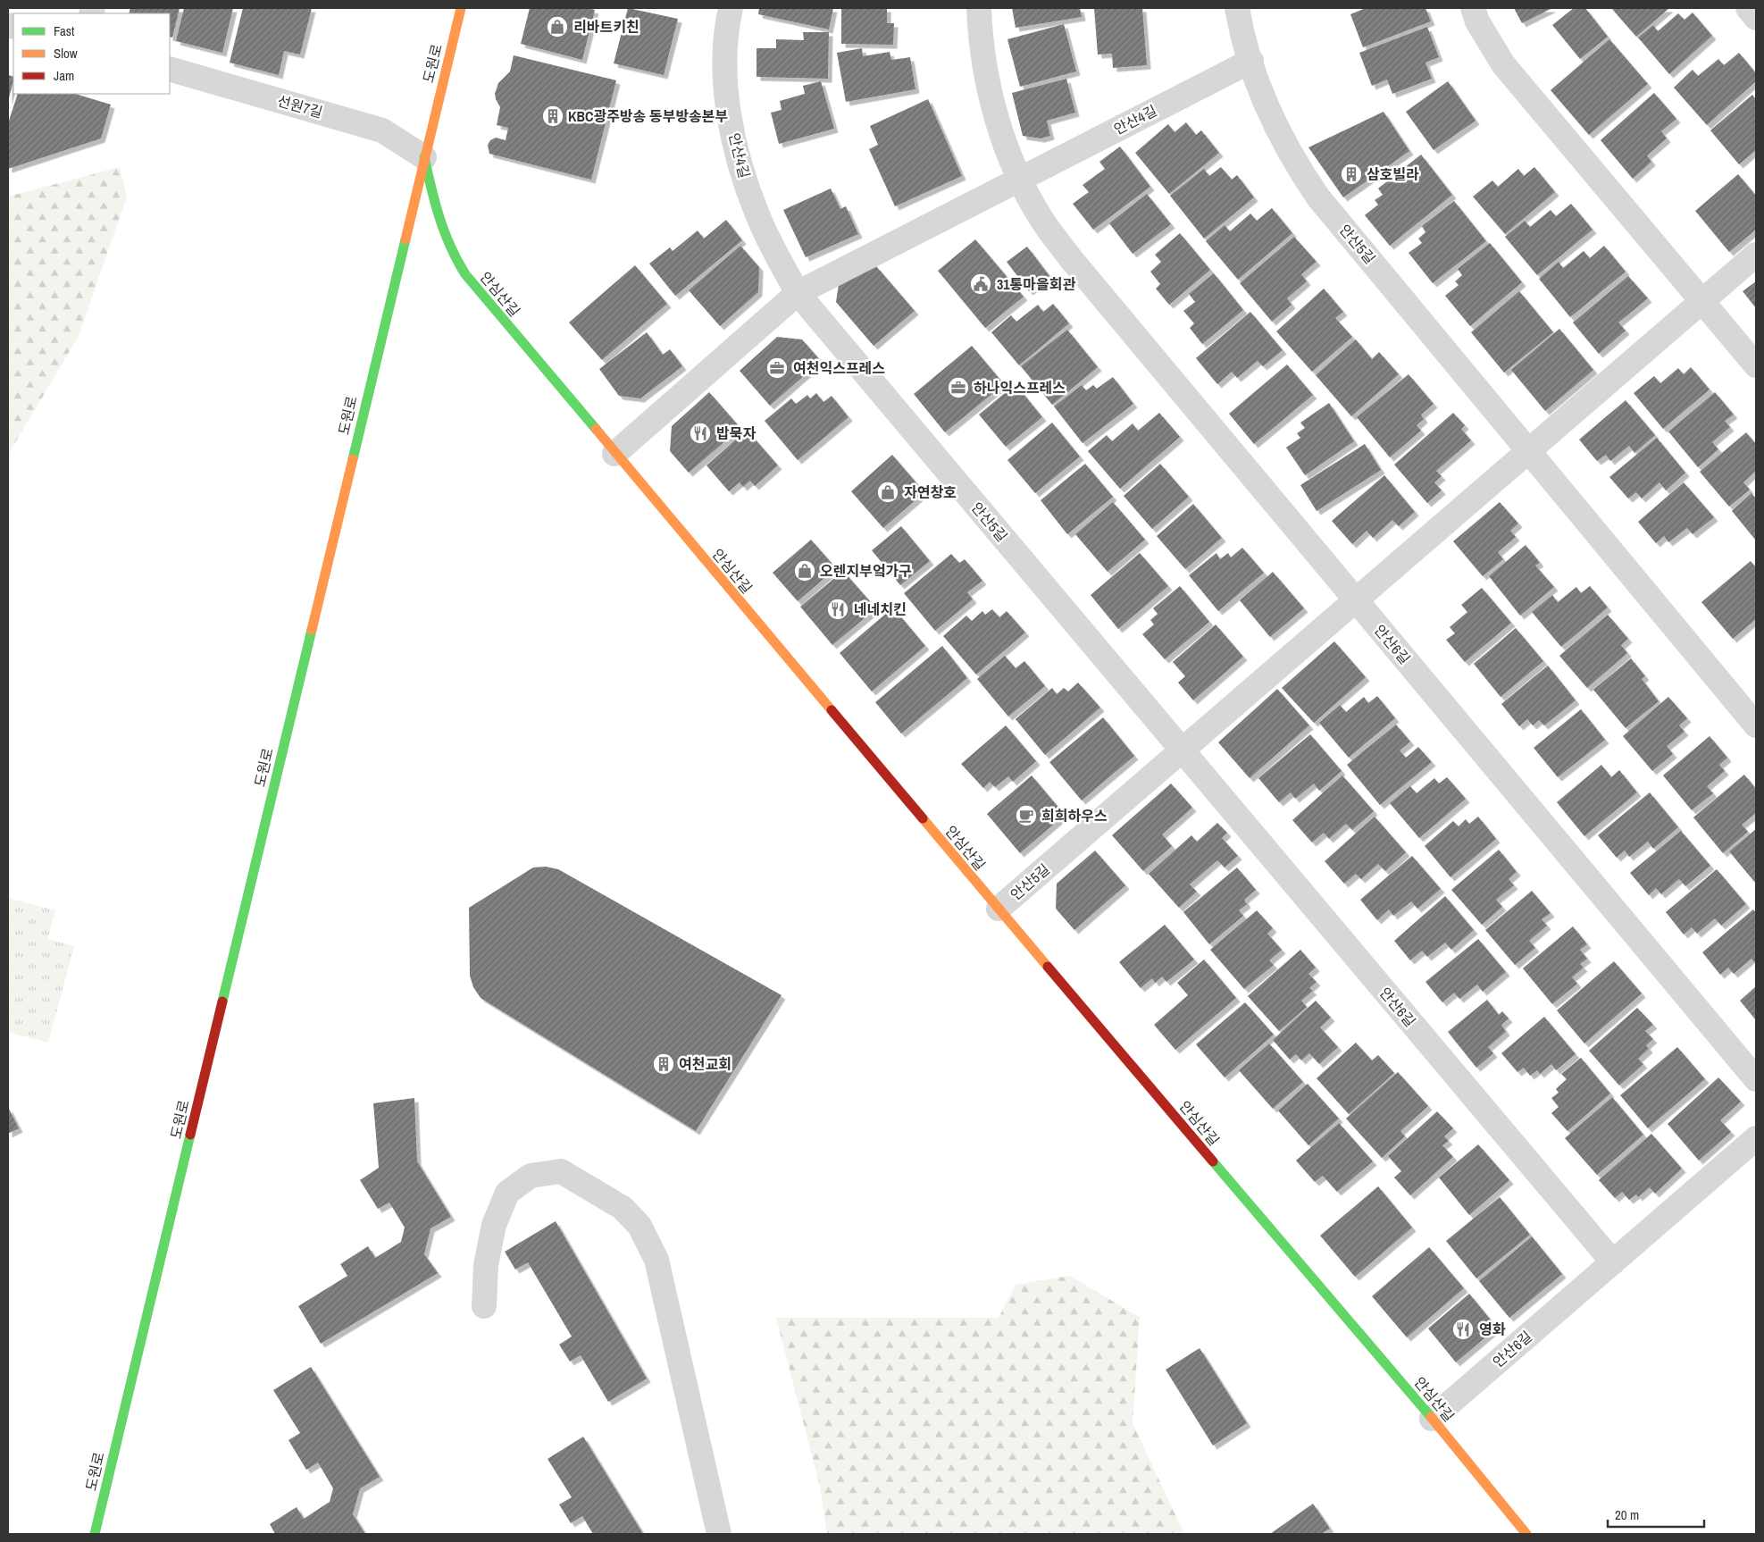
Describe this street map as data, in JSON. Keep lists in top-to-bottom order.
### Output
{
  "streets": {
    "street": [
      "도원로",
      "선원7길",
      "안산4길",
      "안산5길",
      "안심산길",
      "안산6길"
    ]
  },
  "crossings": [
    ["도원로", "선원7길"],
    ["도원로", "안심산길"],
    ["선원7길", "안심산길"],
    ["안산4길", "안산5길"],
    ["안산4길", "안심산길"],
    ["안산5길", "안심산길"],
    ["안산5길", "안산6길"],
    ["안심산길", "안산6길"]
  ],
  "places": {
    "shop": ["리바트키친", "자연창호", "오렌지부엌가구"],
    "building": ["KBC광주방송 동부방송본부", "삼호빌라", "여천교회"],
    "public building": ["31통마을회관"],
    "office": ["여천익스프레스", "하나익스프레스"],
    "restaurant": ["밥묵자", "네네치킨", "영화"],
    "cafe": ["희희하우스"]
  },
  "legend": ["Fast", "Slow", "Jam"],
  "scale_bar": "20 m"
}
